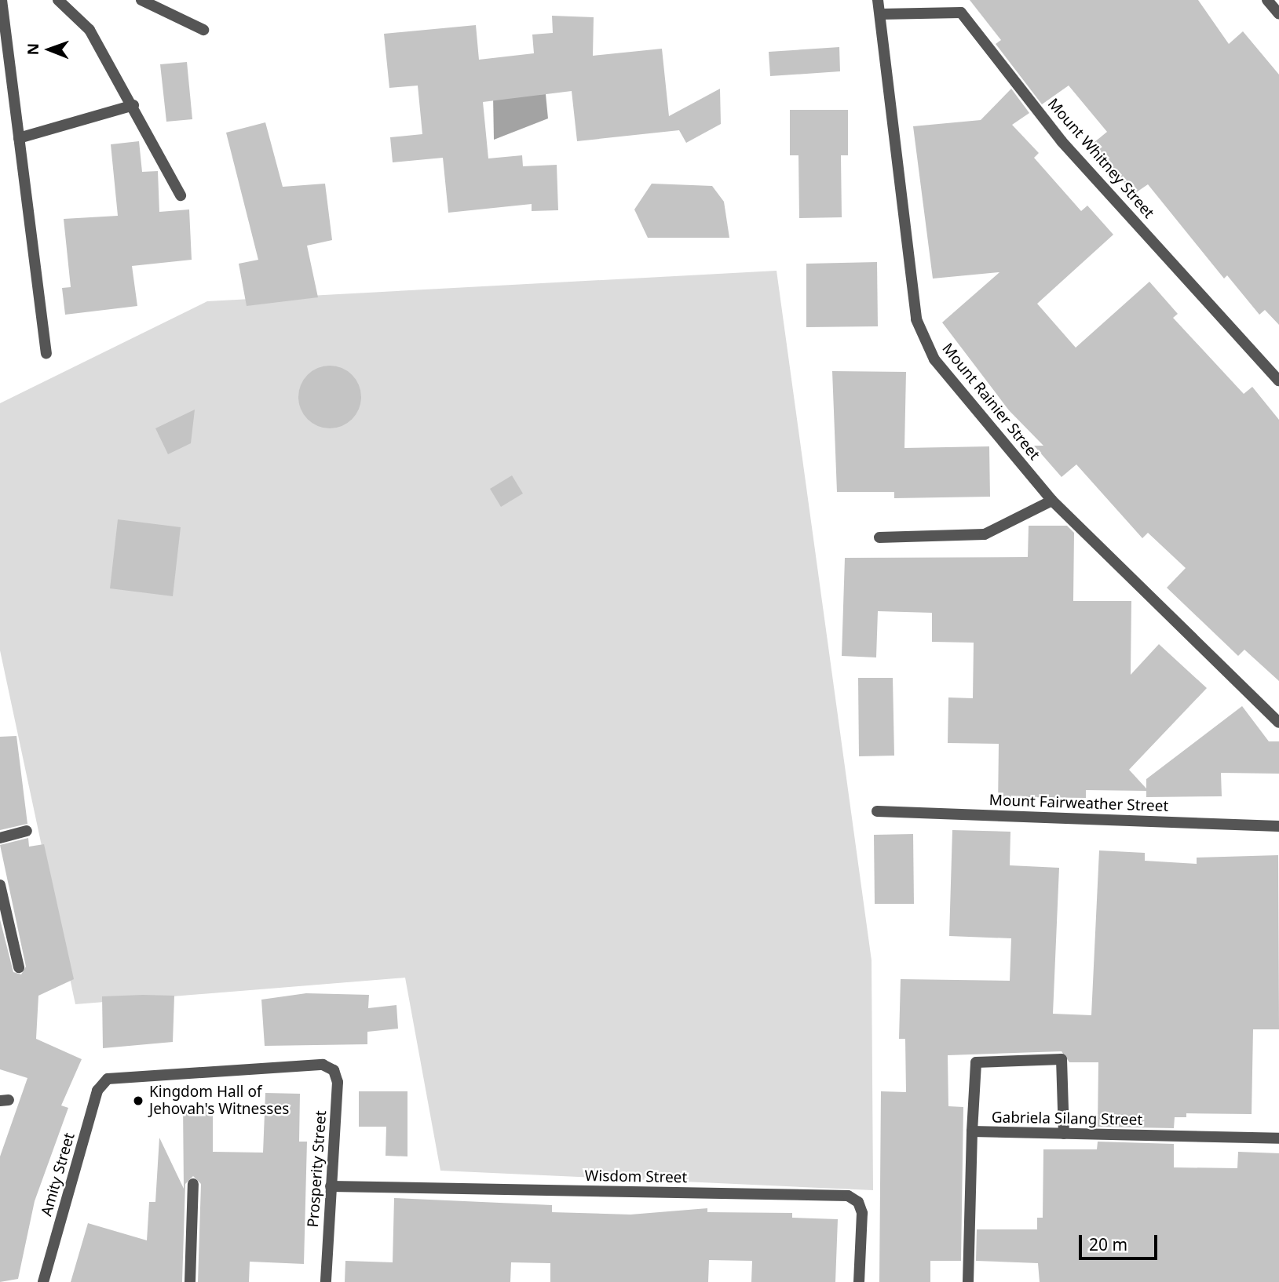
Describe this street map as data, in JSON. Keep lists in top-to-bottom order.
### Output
{
  "streets": {
    "street": [
      "Mount Whitney Street",
      "Mount Rainier Street",
      "Mount Fairweather Street",
      "Gabriela Silang Street",
      "Prosperity Street",
      "Amity Street",
      "Wisdom Street"
    ]
  },
  "crossings": [
    ["Mount Whitney Street", "Mount Rainier Street"],
    ["Prosperity Street", "Amity Street"],
    ["Prosperity Street", "Wisdom Street"]
  ],
  "places": ["Kingdom Hall of Jehovah's Witnesses"],
  "scale_bar": "20 m",
  "north": "left"
}
